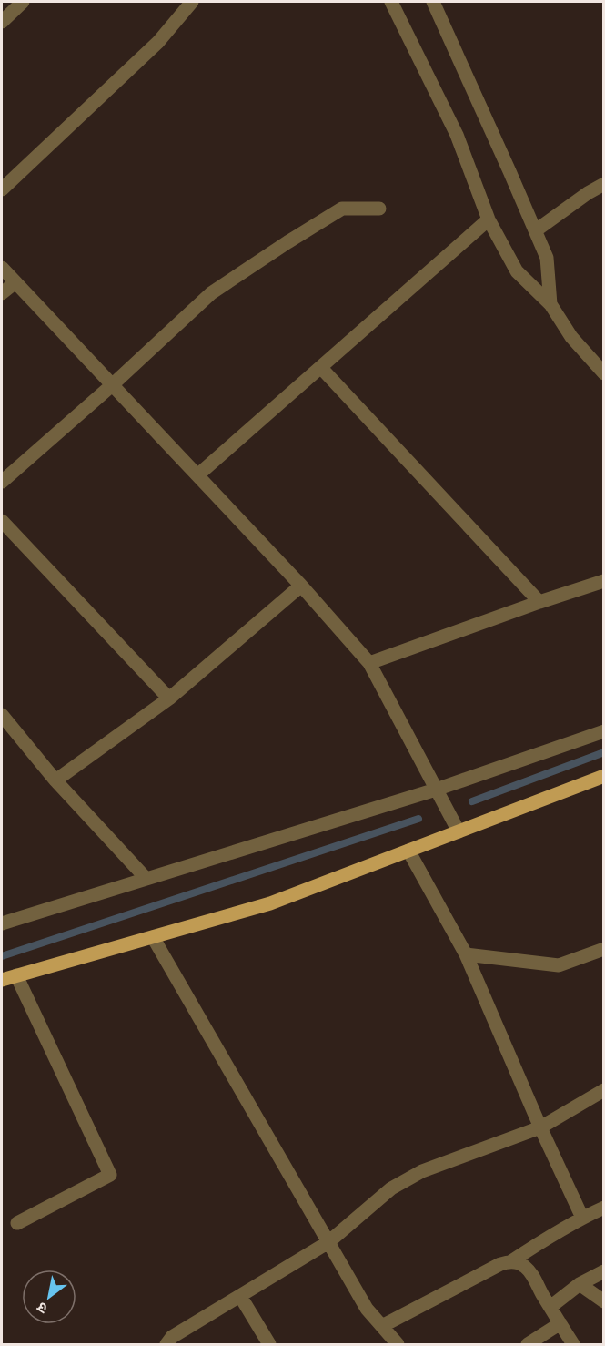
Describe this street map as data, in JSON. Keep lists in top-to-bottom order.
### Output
{
  "north": "bottom left"
}
